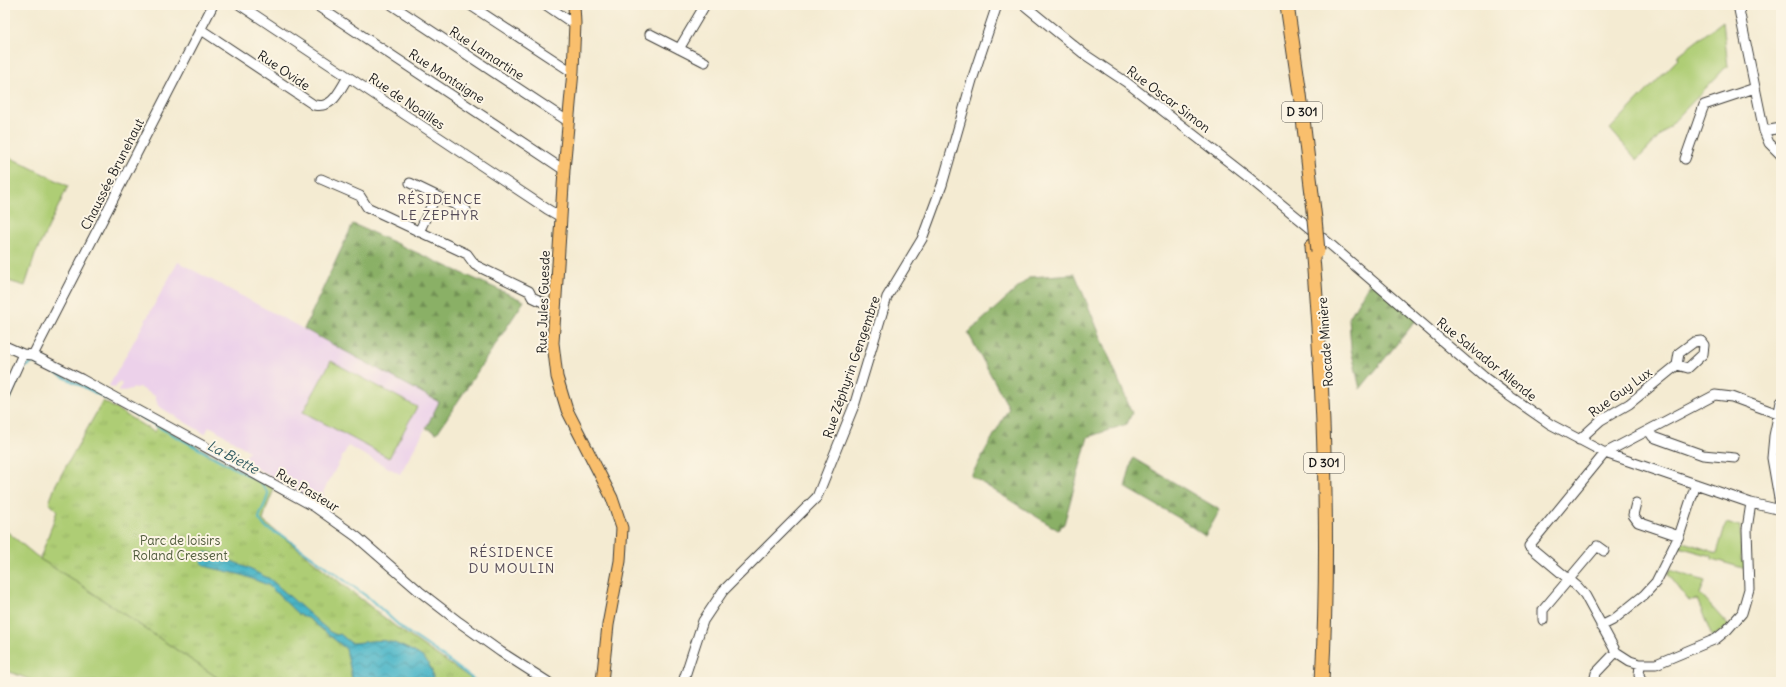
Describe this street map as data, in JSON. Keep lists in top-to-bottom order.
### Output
{
  "streets": {
    "highway": ["D 301", "Rocade Minière"],
    "main road": ["Rue Jules Guesde"],
    "street": [
      "Rue Lamartine",
      "Rue Ovide",
      "Rue Montaigne",
      "Rue Oscar Simon",
      "Rue de Noailles",
      "Chaussée Brunehaut",
      "Rue Salvador Allende",
      "Rue Zéphyrin Gengembre",
      "Rue Guy Lux",
      "Rue Pasteur"
    ]
  },
  "crossings": [
    ["Rue Lamartine", "Rue Jules Guesde"],
    ["Rue Ovide", "Rue de Noailles"],
    ["Rue Ovide", "Chaussée Brunehaut"],
    ["Rue Montaigne", "Rue Jules Guesde"],
    ["Rue Oscar Simon", "Rue Salvador Allende"],
    ["Rue de Noailles", "Rue Jules Guesde"],
    ["Chaussée Brunehaut", "Rue Pasteur"],
    ["Rue Salvador Allende", "Rue Guy Lux"]
  ],
  "districts": ["RÉSIDENCE LE ZEPHYR", "RÉSIDENCE DU MOULIN"],
  "water": ["La Biette"],
  "parks": ["Parc de loisirs Roland Cressent"]
}
